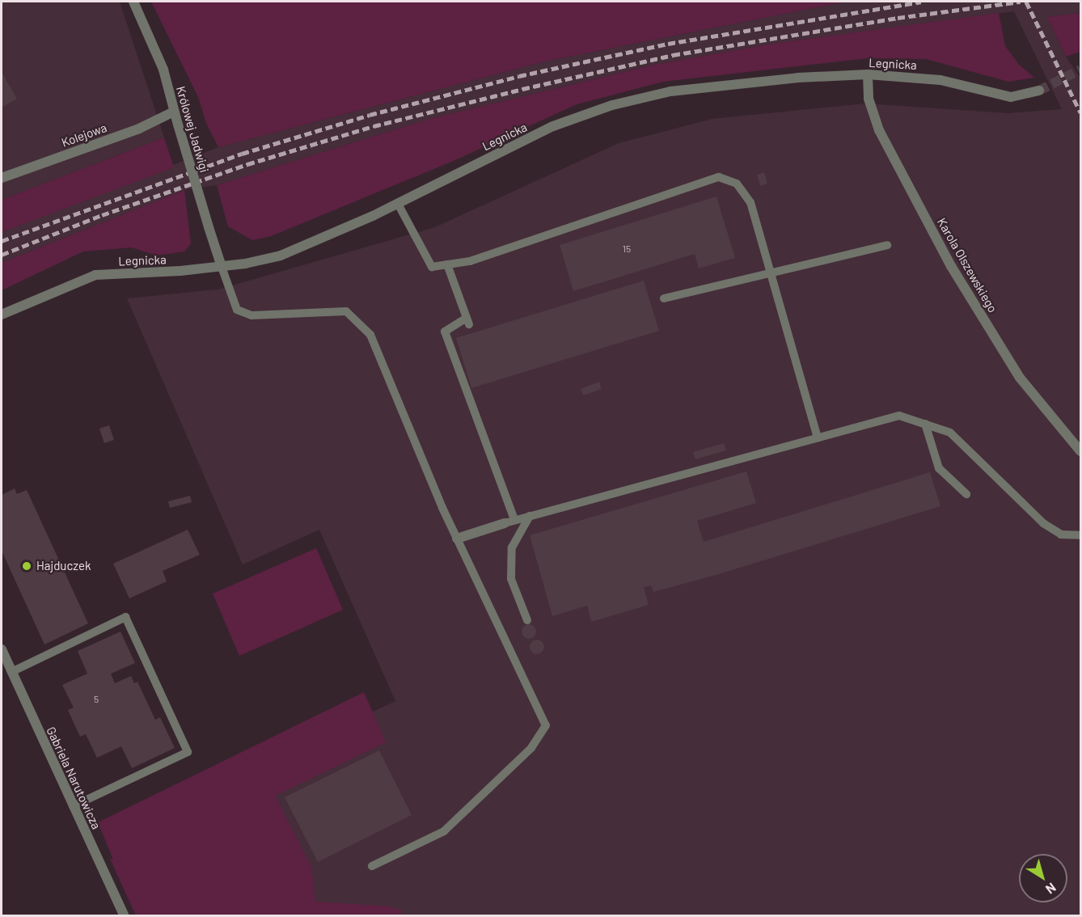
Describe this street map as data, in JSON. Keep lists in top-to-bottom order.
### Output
{
  "streets": {
    "street": [
      "Legnicka",
      "Królowej Jadwigi",
      "Kolejowa",
      "Karola Olszewskiego",
      "Gabriela Narutowicza"
    ]
  },
  "crossings": [
    ["Legnicka", "Królowej Jadwigi"],
    ["Legnicka", "Karola Olszewskiego"],
    ["Królowej Jadwigi", "Kolejowa"]
  ],
  "places": ["Hajduczek"],
  "house_numbers": ["15", "5"],
  "north": "bottom right"
}
